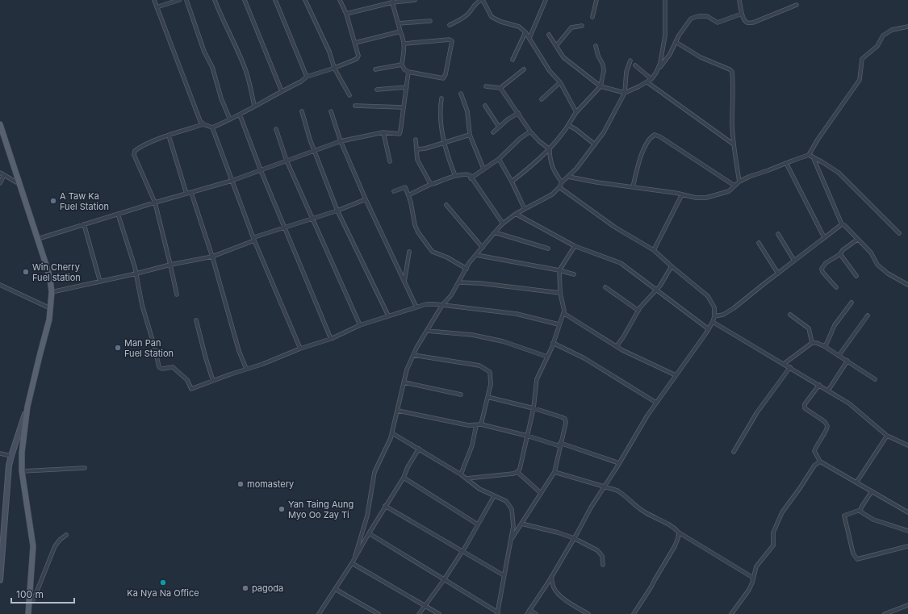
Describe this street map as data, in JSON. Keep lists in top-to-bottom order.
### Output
{
  "places": [
    "A Taw Ka Fuel Station",
    "Win Cherry Fuel station",
    "Man Pan Fuel Station",
    "momastery",
    "Yan Taing Aung Myo Oo Zay Ti",
    "Ka Nya Na Office",
    "pagoda"
  ],
  "scale_bar": "100 m"
}
